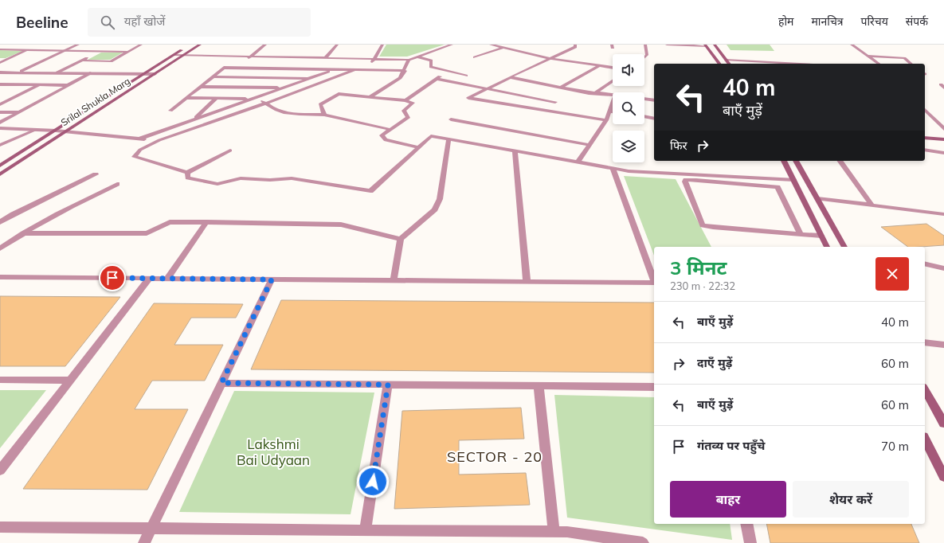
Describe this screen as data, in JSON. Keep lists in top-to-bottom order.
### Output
{
  "streets": {
    "street": ["Srilal Shukla Marg"]
  },
  "districts": ["SECTOR - 20"],
  "parks": ["Lakshmi Bai Udyaan"],
  "page": {
    "header": "Beeline",
    "search": "यहाँ खोजें",
    "nav": [
      "होम",
      "मानचित्र",
      "परिचय",
      "संपर्क"
    ],
    "turn": ["40 m", "बाएँ मुड़ें"],
    "then": "फिर",
    "heading": ["3 मिनट", "230 m · 22:32"],
    "list": [
      {
        "name": "बाएँ मुड़ें",
        "value": "40 m"
      },
      {
        "name": "दाएँ मुड़ें",
        "value": "60 m"
      },
      {
        "name": "बाएँ मुड़ें",
        "value": "60 m"
      },
      {
        "name": "गंतव्य पर पहुँचे",
        "value": "70 m"
      }
    ],
    "buttons": ["बाहर", "शेयर करें"]
  }
}
